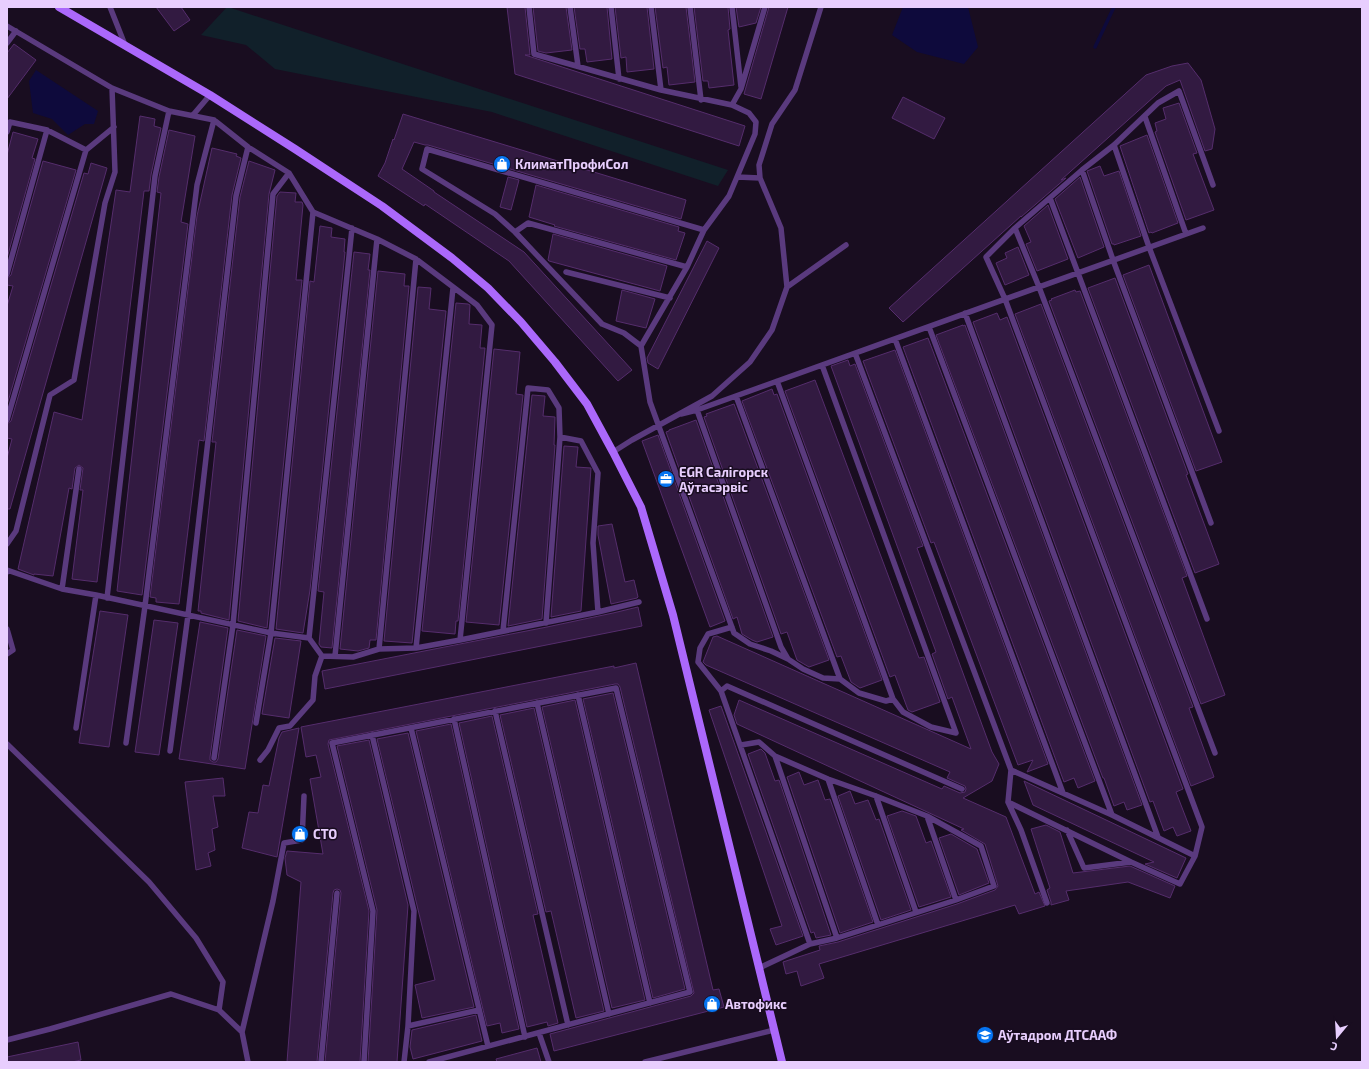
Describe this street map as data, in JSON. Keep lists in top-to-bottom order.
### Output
{
  "places": {
    "shop": ["КлиматПрофиСол", "СТО", "Автофикс"],
    "office": ["EGR Салігорск Аўтасэрвіс"],
    "school or university": ["Аўтадром ДТСААФ"]
  },
  "north": "bottom"
}
